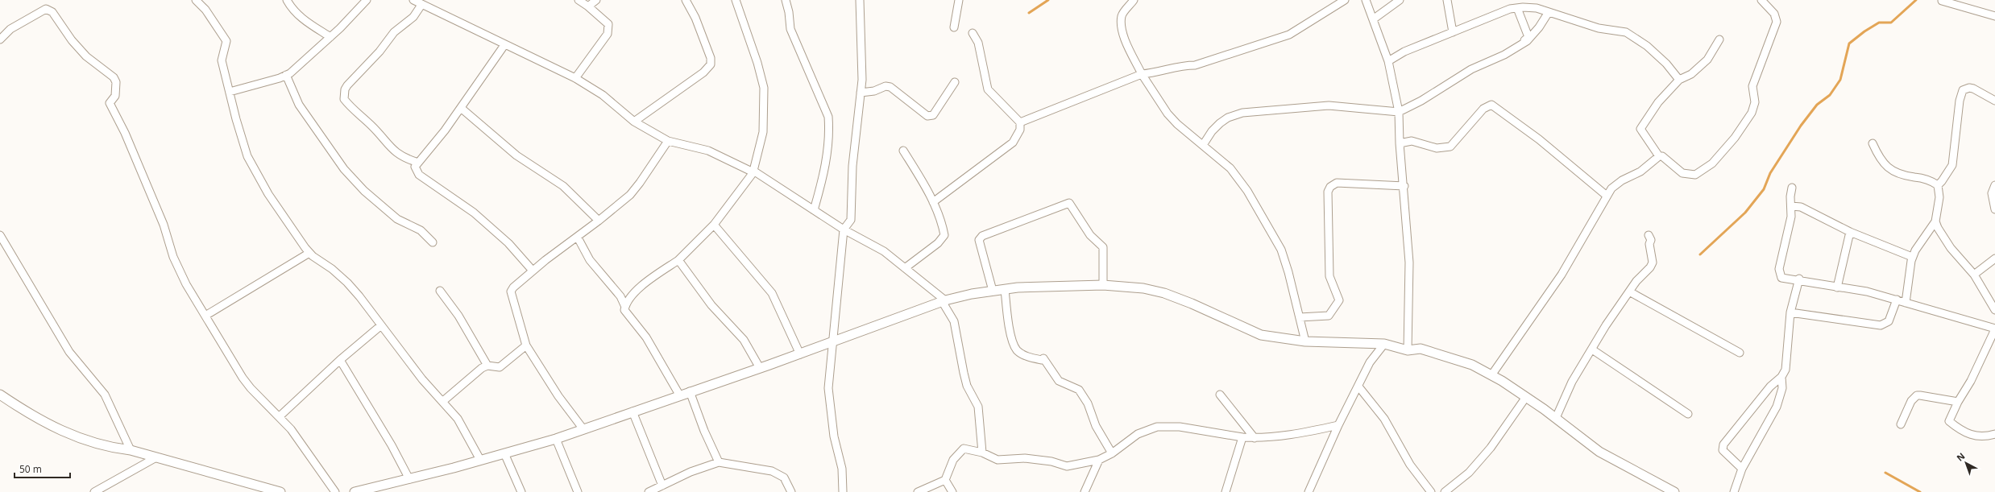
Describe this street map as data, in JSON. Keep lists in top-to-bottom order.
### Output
{
  "scale_bar": "50 m",
  "north": "top left"
}
